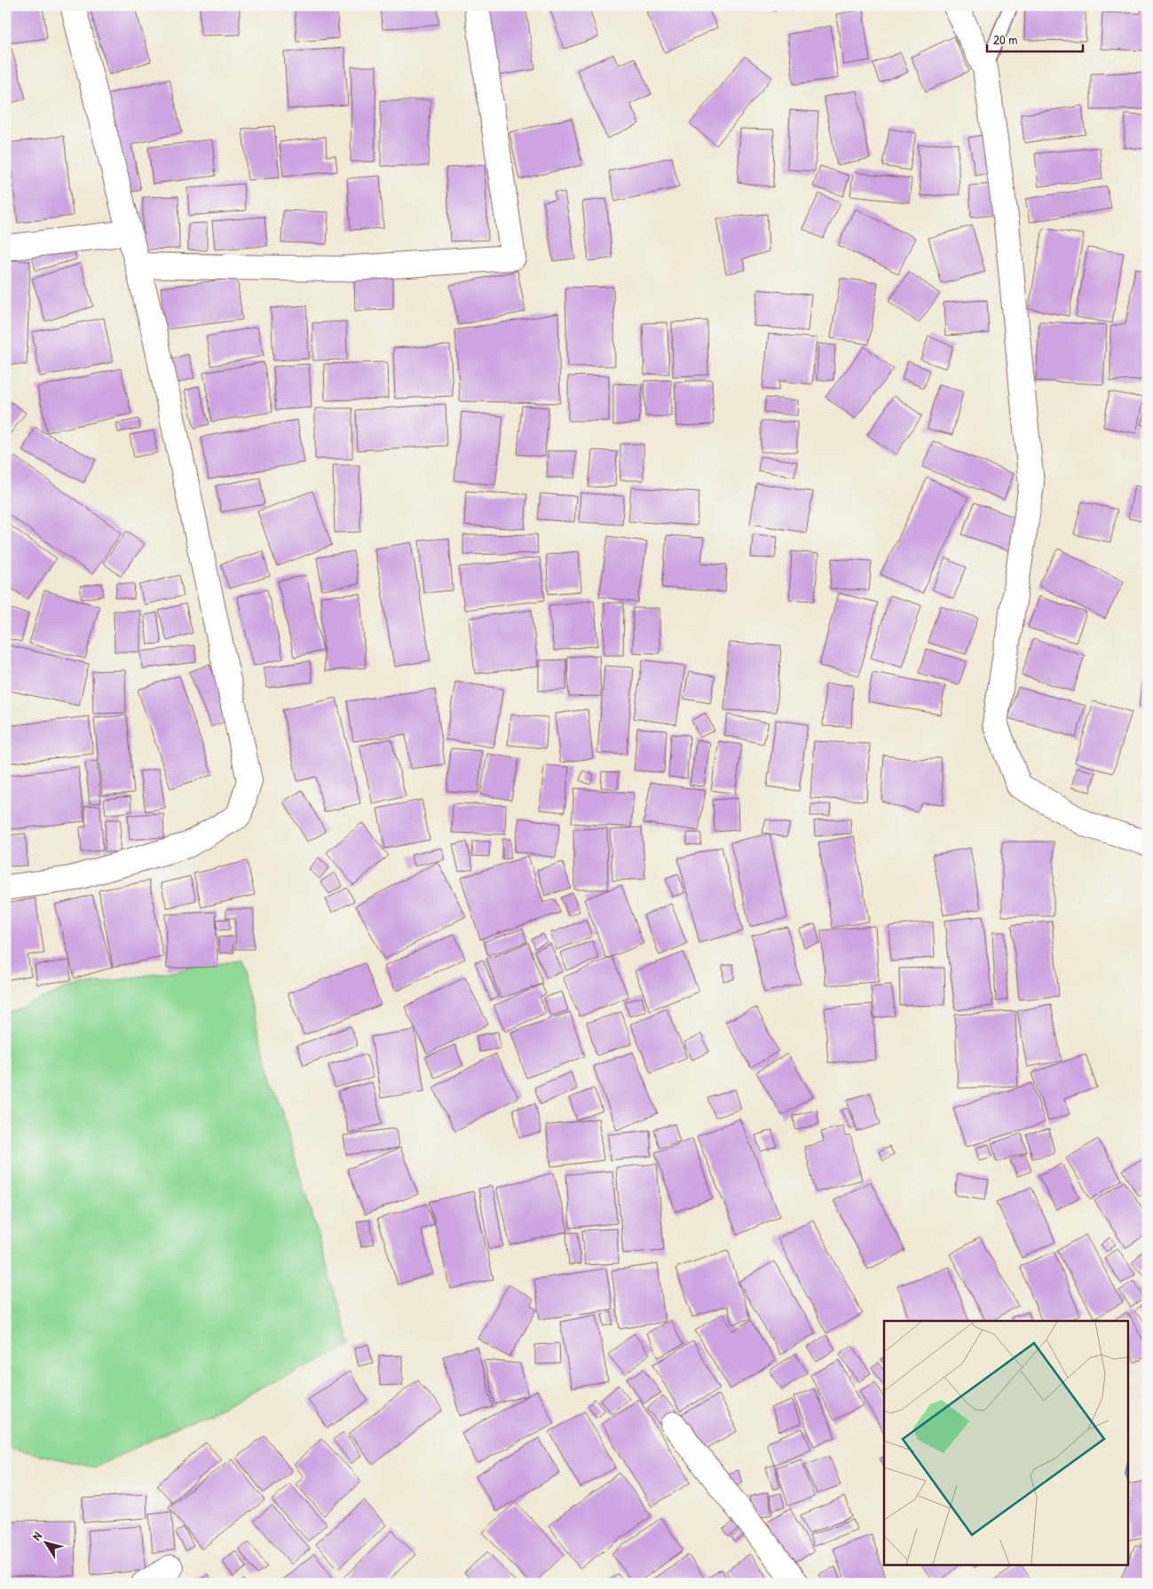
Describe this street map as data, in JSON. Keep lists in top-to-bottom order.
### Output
{
  "scale_bar": "20 m",
  "north": "top left"
}
